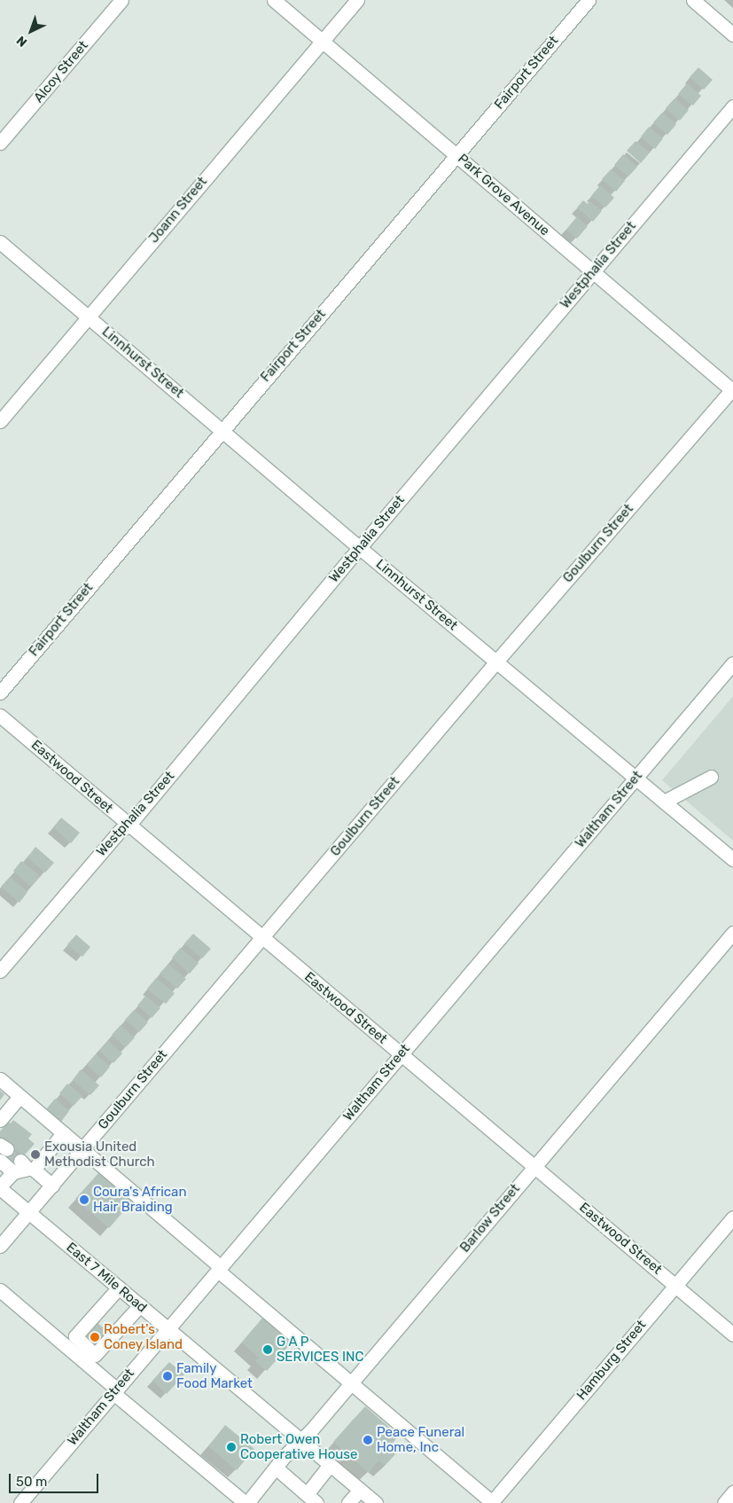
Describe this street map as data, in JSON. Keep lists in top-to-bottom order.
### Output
{
  "streets": {
    "street": [
      "Alcoy Street",
      "Fairport Street",
      "Park Grove Avenue",
      "Joann Street",
      "Westphalia Street",
      "Linnhurst Street",
      "Goulburn Street",
      "Eastwood Street",
      "Waltham Street",
      "Barlow Street",
      "East 7 Mile Road",
      "Hamburg Street"
    ]
  },
  "crossings": [
    ["Fairport Street", "Park Grove Avenue"],
    ["Fairport Street", "Linnhurst Street"],
    ["Park Grove Avenue", "Joann Street"],
    ["Park Grove Avenue", "Westphalia Street"],
    ["Park Grove Avenue", "Goulburn Street"],
    ["Joann Street", "Linnhurst Street"],
    ["Westphalia Street", "Linnhurst Street"],
    ["Westphalia Street", "Eastwood Street"],
    ["Linnhurst Street", "Goulburn Street"],
    ["Linnhurst Street", "Waltham Street"],
    ["Goulburn Street", "Eastwood Street"],
    ["Goulburn Street", "East 7 Mile Road"],
    ["Eastwood Street", "Waltham Street"],
    ["Eastwood Street", "Barlow Street"],
    ["Eastwood Street", "Hamburg Street"],
    ["Waltham Street", "East 7 Mile Road"],
    ["Barlow Street", "East 7 Mile Road"]
  ],
  "places": [
    "Exousia United Methodist Church",
    "Coura's African Hair Braiding",
    "Robert's Coney Island",
    "G A P SERVICES INC",
    "Family Food Market",
    "Peace Funeral Home, Inc",
    "Robert Owen Cooperative House"
  ],
  "scale_bar": "50 m",
  "north": "bottom left"
}
